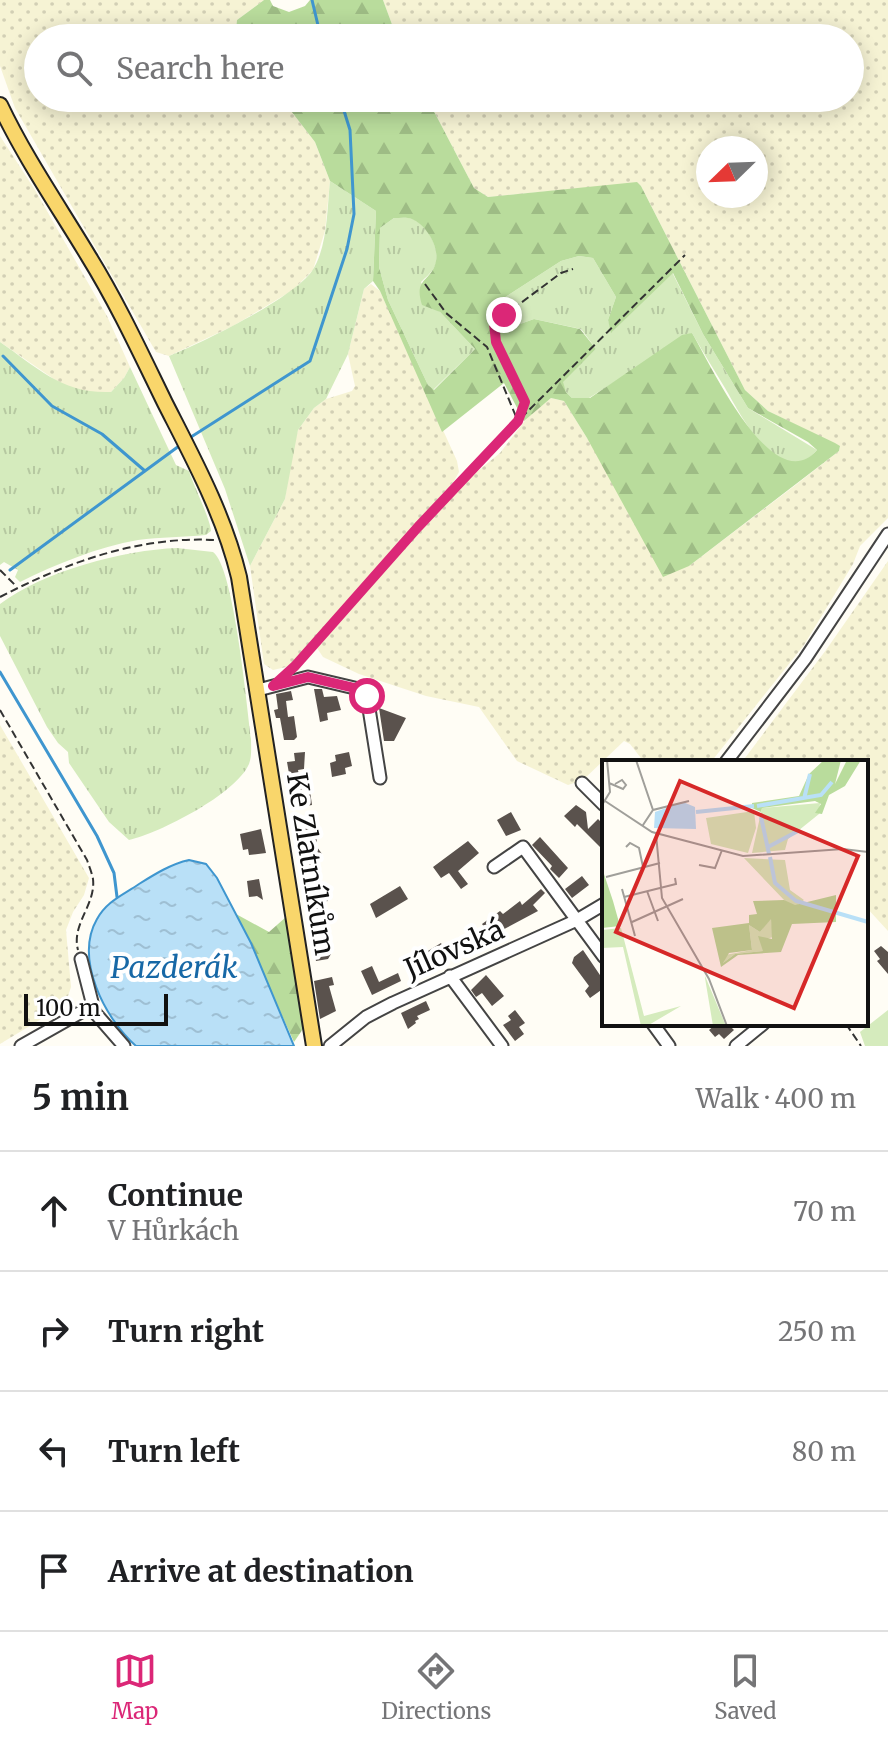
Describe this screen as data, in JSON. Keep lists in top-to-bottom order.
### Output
{
  "streets": {
    "main road": ["Ke Zlatníkům"],
    "street": ["Jílovská"]
  },
  "water": ["Pazderák"],
  "scale_bar": "100 m",
  "north": "bottom left",
  "page": {
    "search": "Search here",
    "scale": "100 m",
    "heading": ["5 min", "Walk · 400 m"],
    "list": [
      ["Continue", "V Hůrkách", "70 m"],
      ["Turn right", "250 m"],
      ["Turn left", "80 m"],
      "Arrive at destination"
    ],
    "nav": ["Map", "Directions", "Saved"]
  }
}
